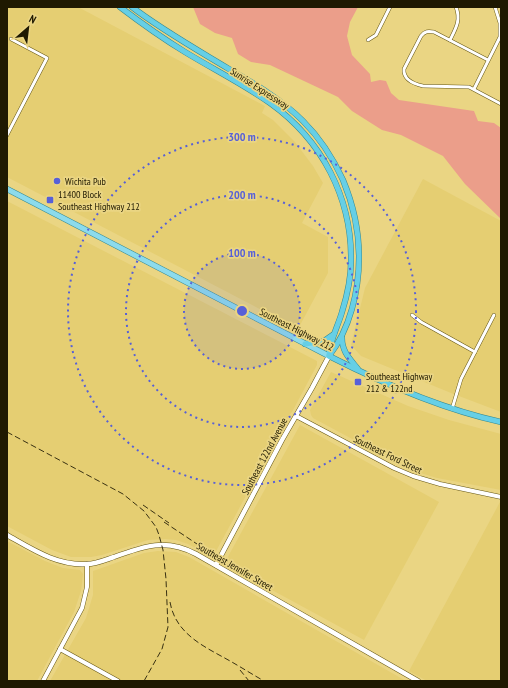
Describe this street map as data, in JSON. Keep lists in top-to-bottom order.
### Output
{
  "streets": {
    "highway": ["Sunrise Expressway", "Southeast Highway 212"],
    "main road": ["Southeast 122nd Avenue", "Southeast Jennifer Street"],
    "street": ["Southeast Ford Street"]
  },
  "crossings": [
    ["Sunrise Expressway", "Southeast Highway 212"],
    ["Sunrise Expressway", "Southeast 122nd Avenue"],
    ["Southeast Highway 212", "Southeast 122nd Avenue"],
    ["Southeast Ford Street", "Southeast 122nd Avenue"],
    ["Southeast 122nd Avenue", "Southeast Jennifer Street"]
  ],
  "places": {
    "other": ["Wichita Pub"],
    "transit": ["11400 Block Southeast Highway 212", "Southeast Highway 212 & 122nd"]
  },
  "north": "top right",
  "rings": ["300 m", "200 m", "100 m"]
}
